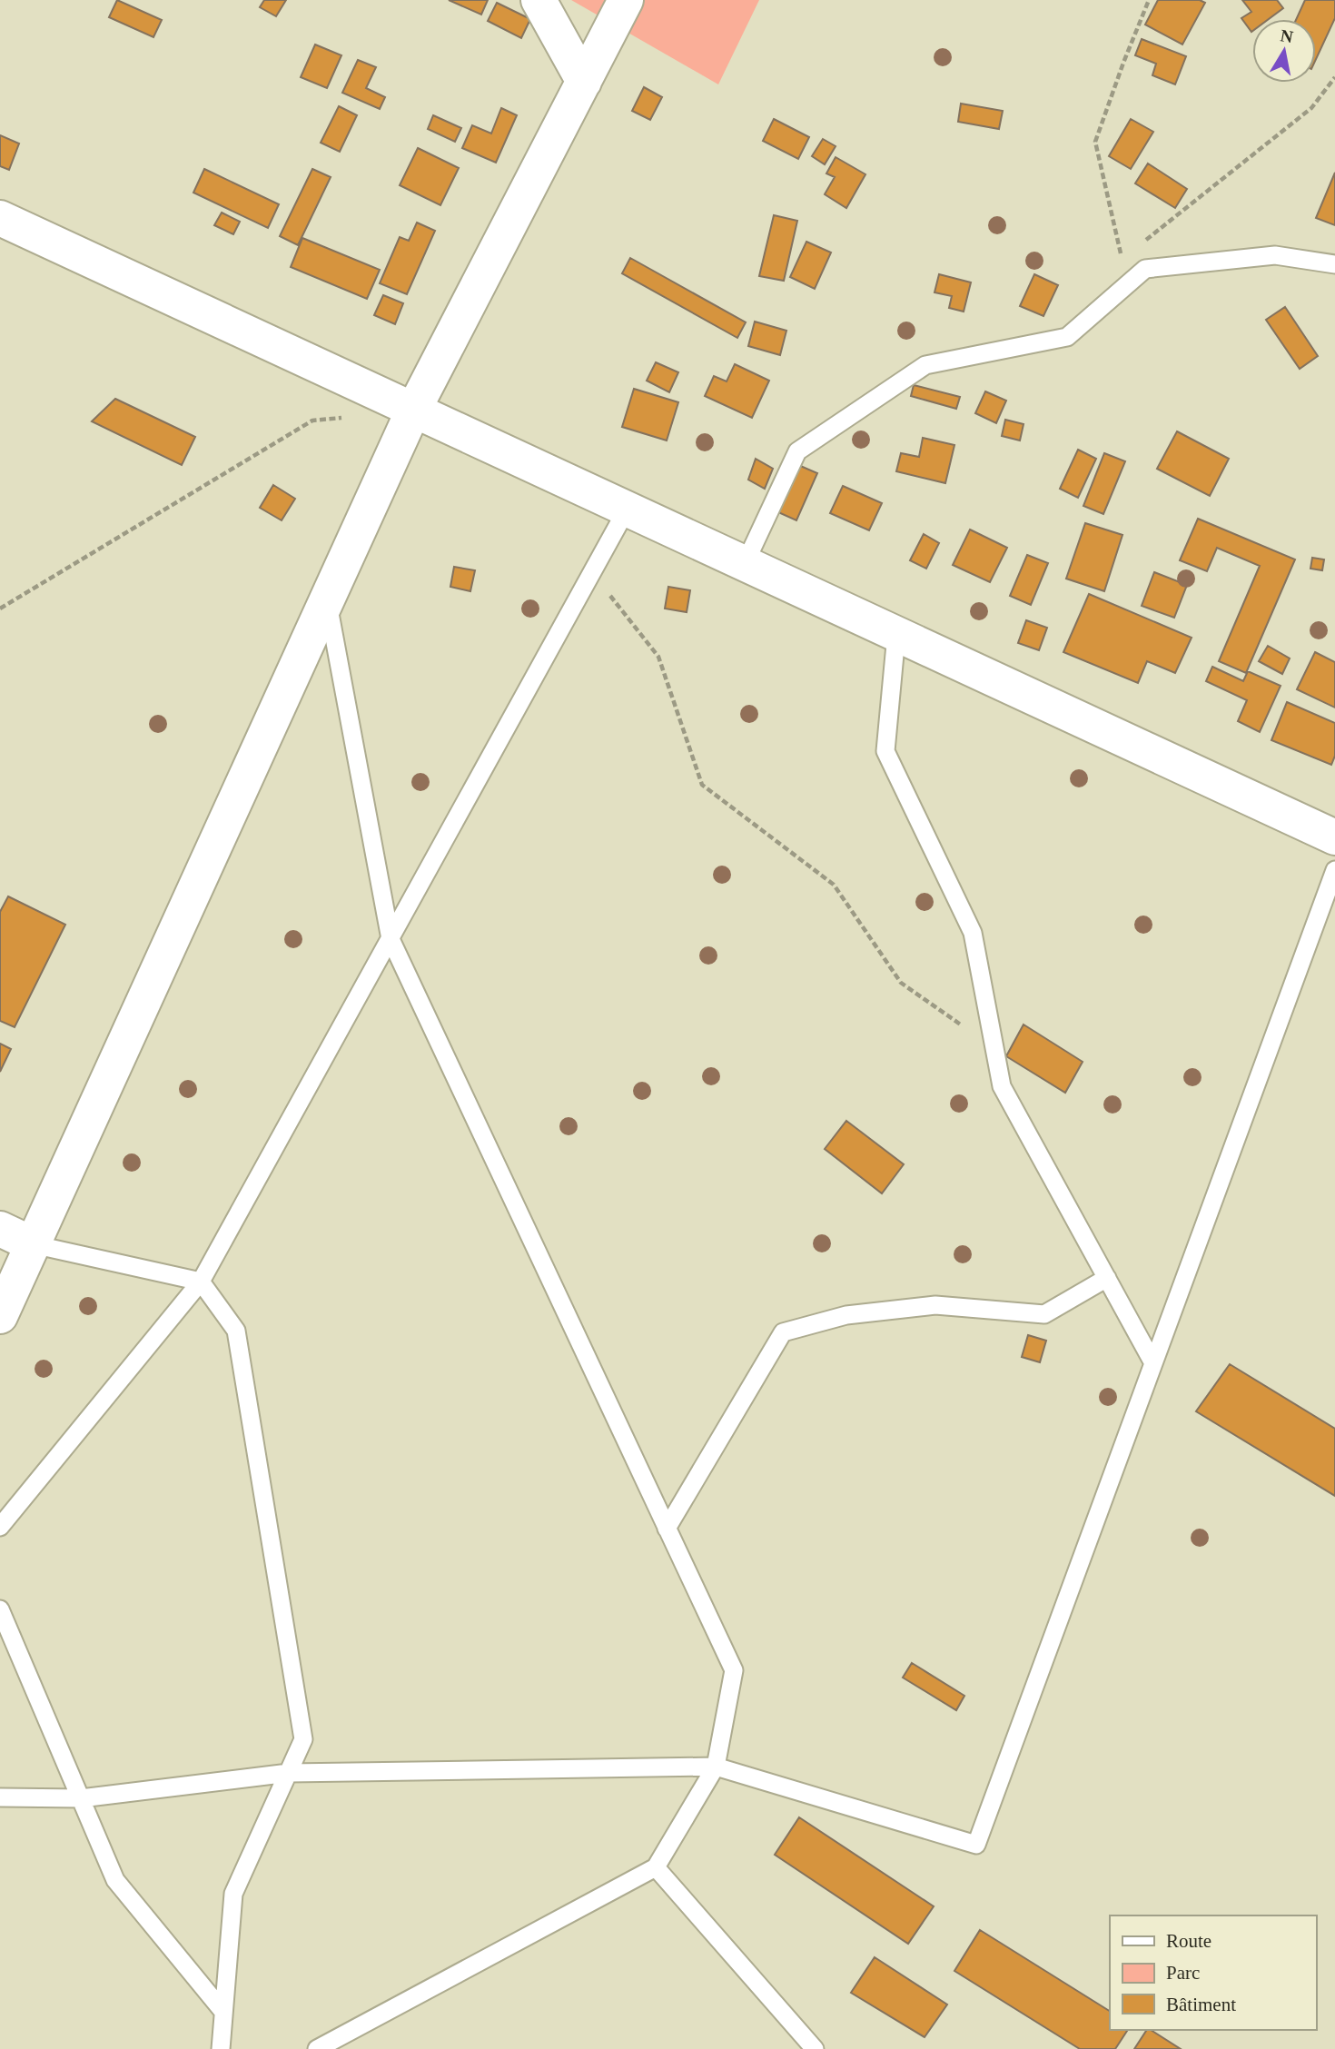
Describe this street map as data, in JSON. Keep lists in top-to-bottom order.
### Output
{
  "legend": ["Route", "Parc", "Bâtiment"],
  "north": "top"
}
